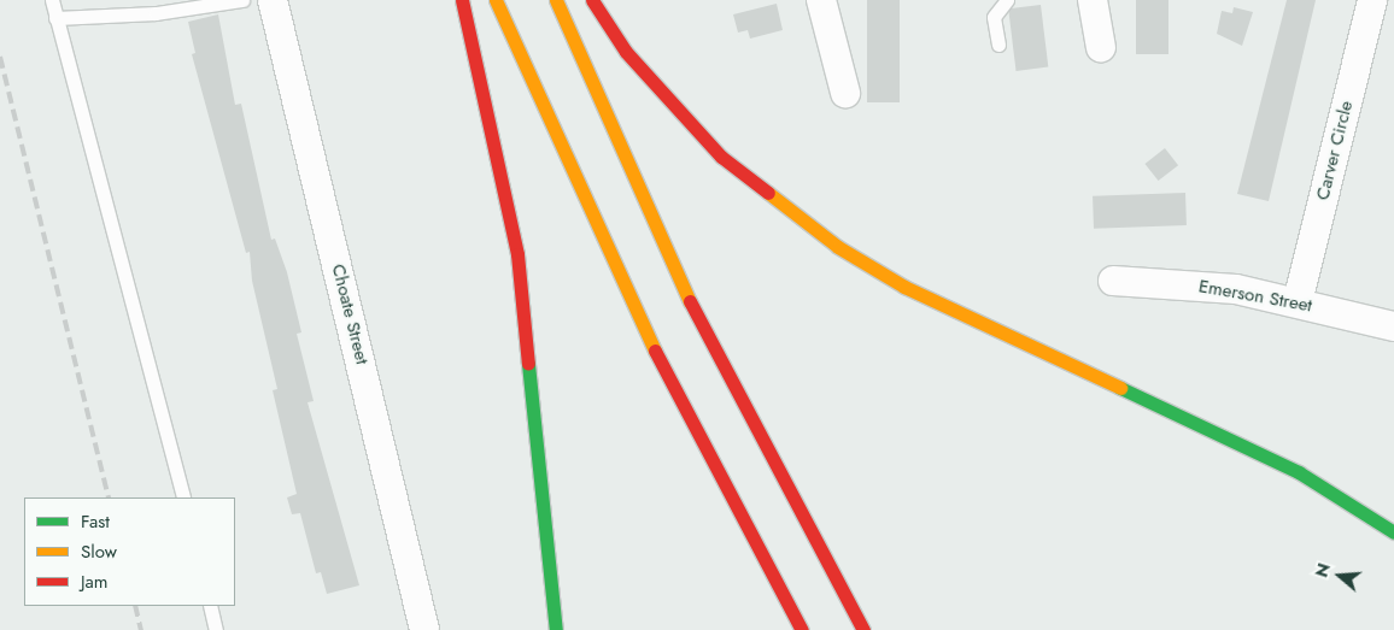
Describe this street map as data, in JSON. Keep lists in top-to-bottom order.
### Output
{
  "streets": {
    "street": ["Carver Circle", "Emerson Street", "Choate Street"]
  },
  "crossings": [
    ["Carver Circle", "Emerson Street"]
  ],
  "legend": ["Fast", "Slow", "Jam"],
  "north": "left"
}
